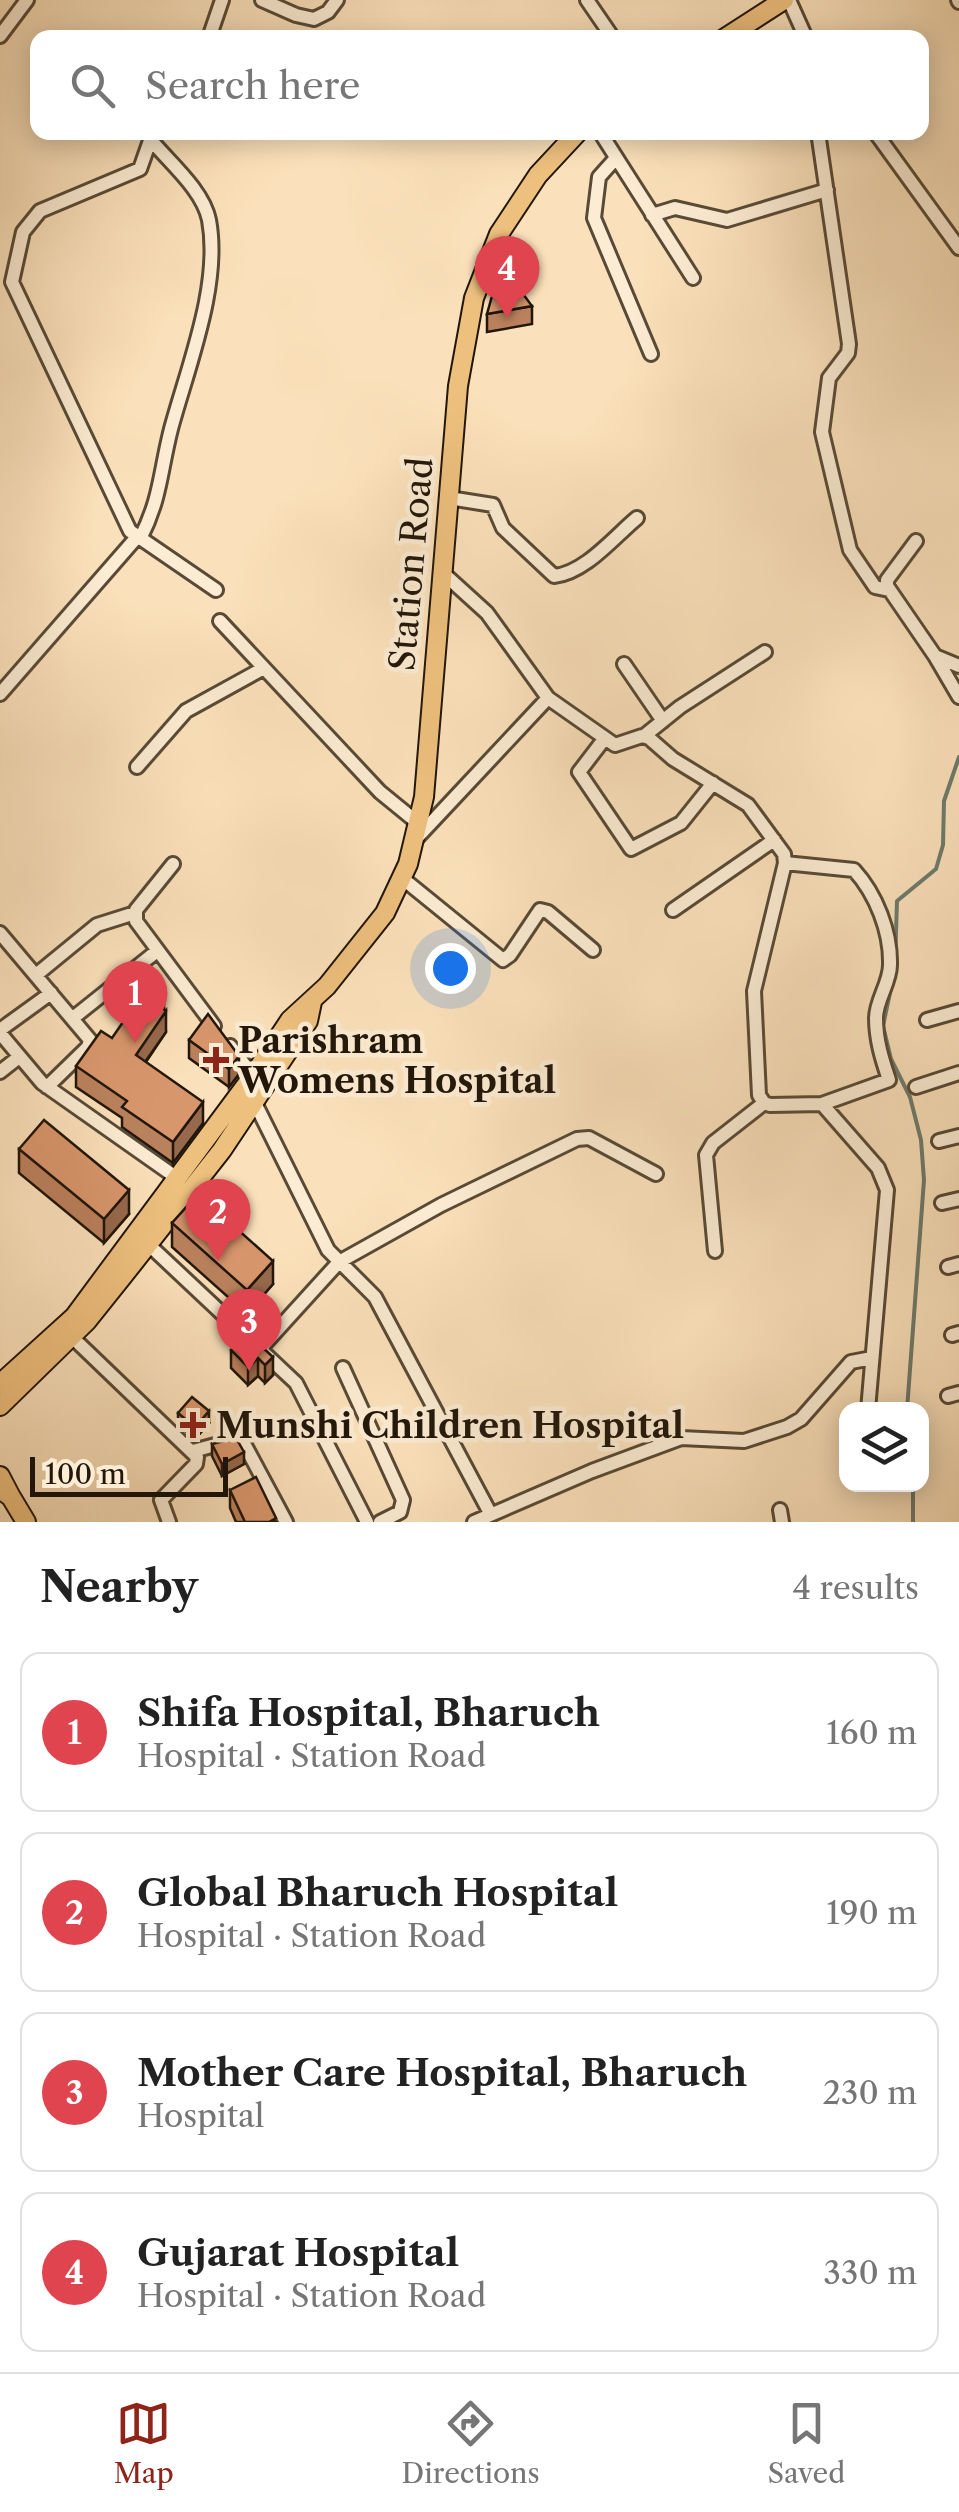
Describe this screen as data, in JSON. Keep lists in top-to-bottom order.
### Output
{
  "streets": {
    "main road": ["Station Road"]
  },
  "places": {
    "health": ["Parishram Womens Hospital", "Munshi Children Hospital"]
  },
  "scale_bar": "100 m",
  "page": {
    "search": "Search here",
    "pins": [
      "4",
      "1",
      "2",
      "3"
    ],
    "scale": "100 m",
    "heading": ["Nearby", "4 results"],
    "list": [
      {
        "mark": "1",
        "name": "Shifa Hospital, Bharuch",
        "note": "Hospital · Station Road",
        "value": "160 m"
      },
      {
        "mark": "2",
        "name": "Global Bharuch Hospital",
        "note": "Hospital · Station Road",
        "value": "190 m"
      },
      {
        "mark": "3",
        "name": "Mother Care Hospital, Bharuch",
        "note": "Hospital",
        "value": "230 m"
      },
      {
        "mark": "4",
        "name": "Gujarat Hospital",
        "note": "Hospital · Station Road",
        "value": "330 m"
      }
    ],
    "nav": ["Map", "Directions", "Saved"]
  }
}
